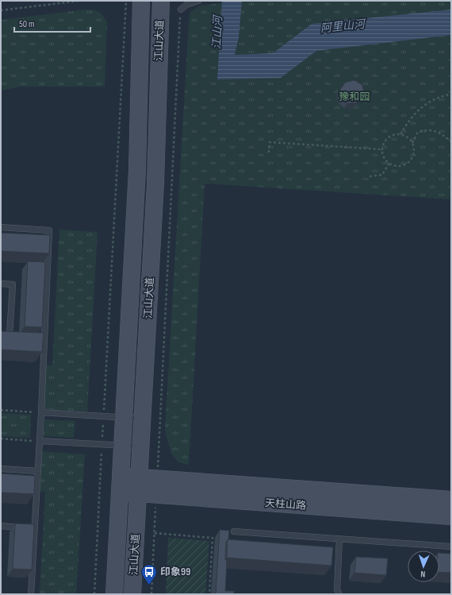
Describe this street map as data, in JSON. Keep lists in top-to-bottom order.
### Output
{
  "streets": {
    "main road": ["江山大道", "天柱山路"]
  },
  "crossings": [
    ["江山大道", "天柱山路"]
  ],
  "water": ["阿里山河", "江山河"],
  "parks": ["豫和园"],
  "places": {
    "bus stop": ["印象99"]
  },
  "scale_bar": "50 m",
  "north": "bottom"
}
